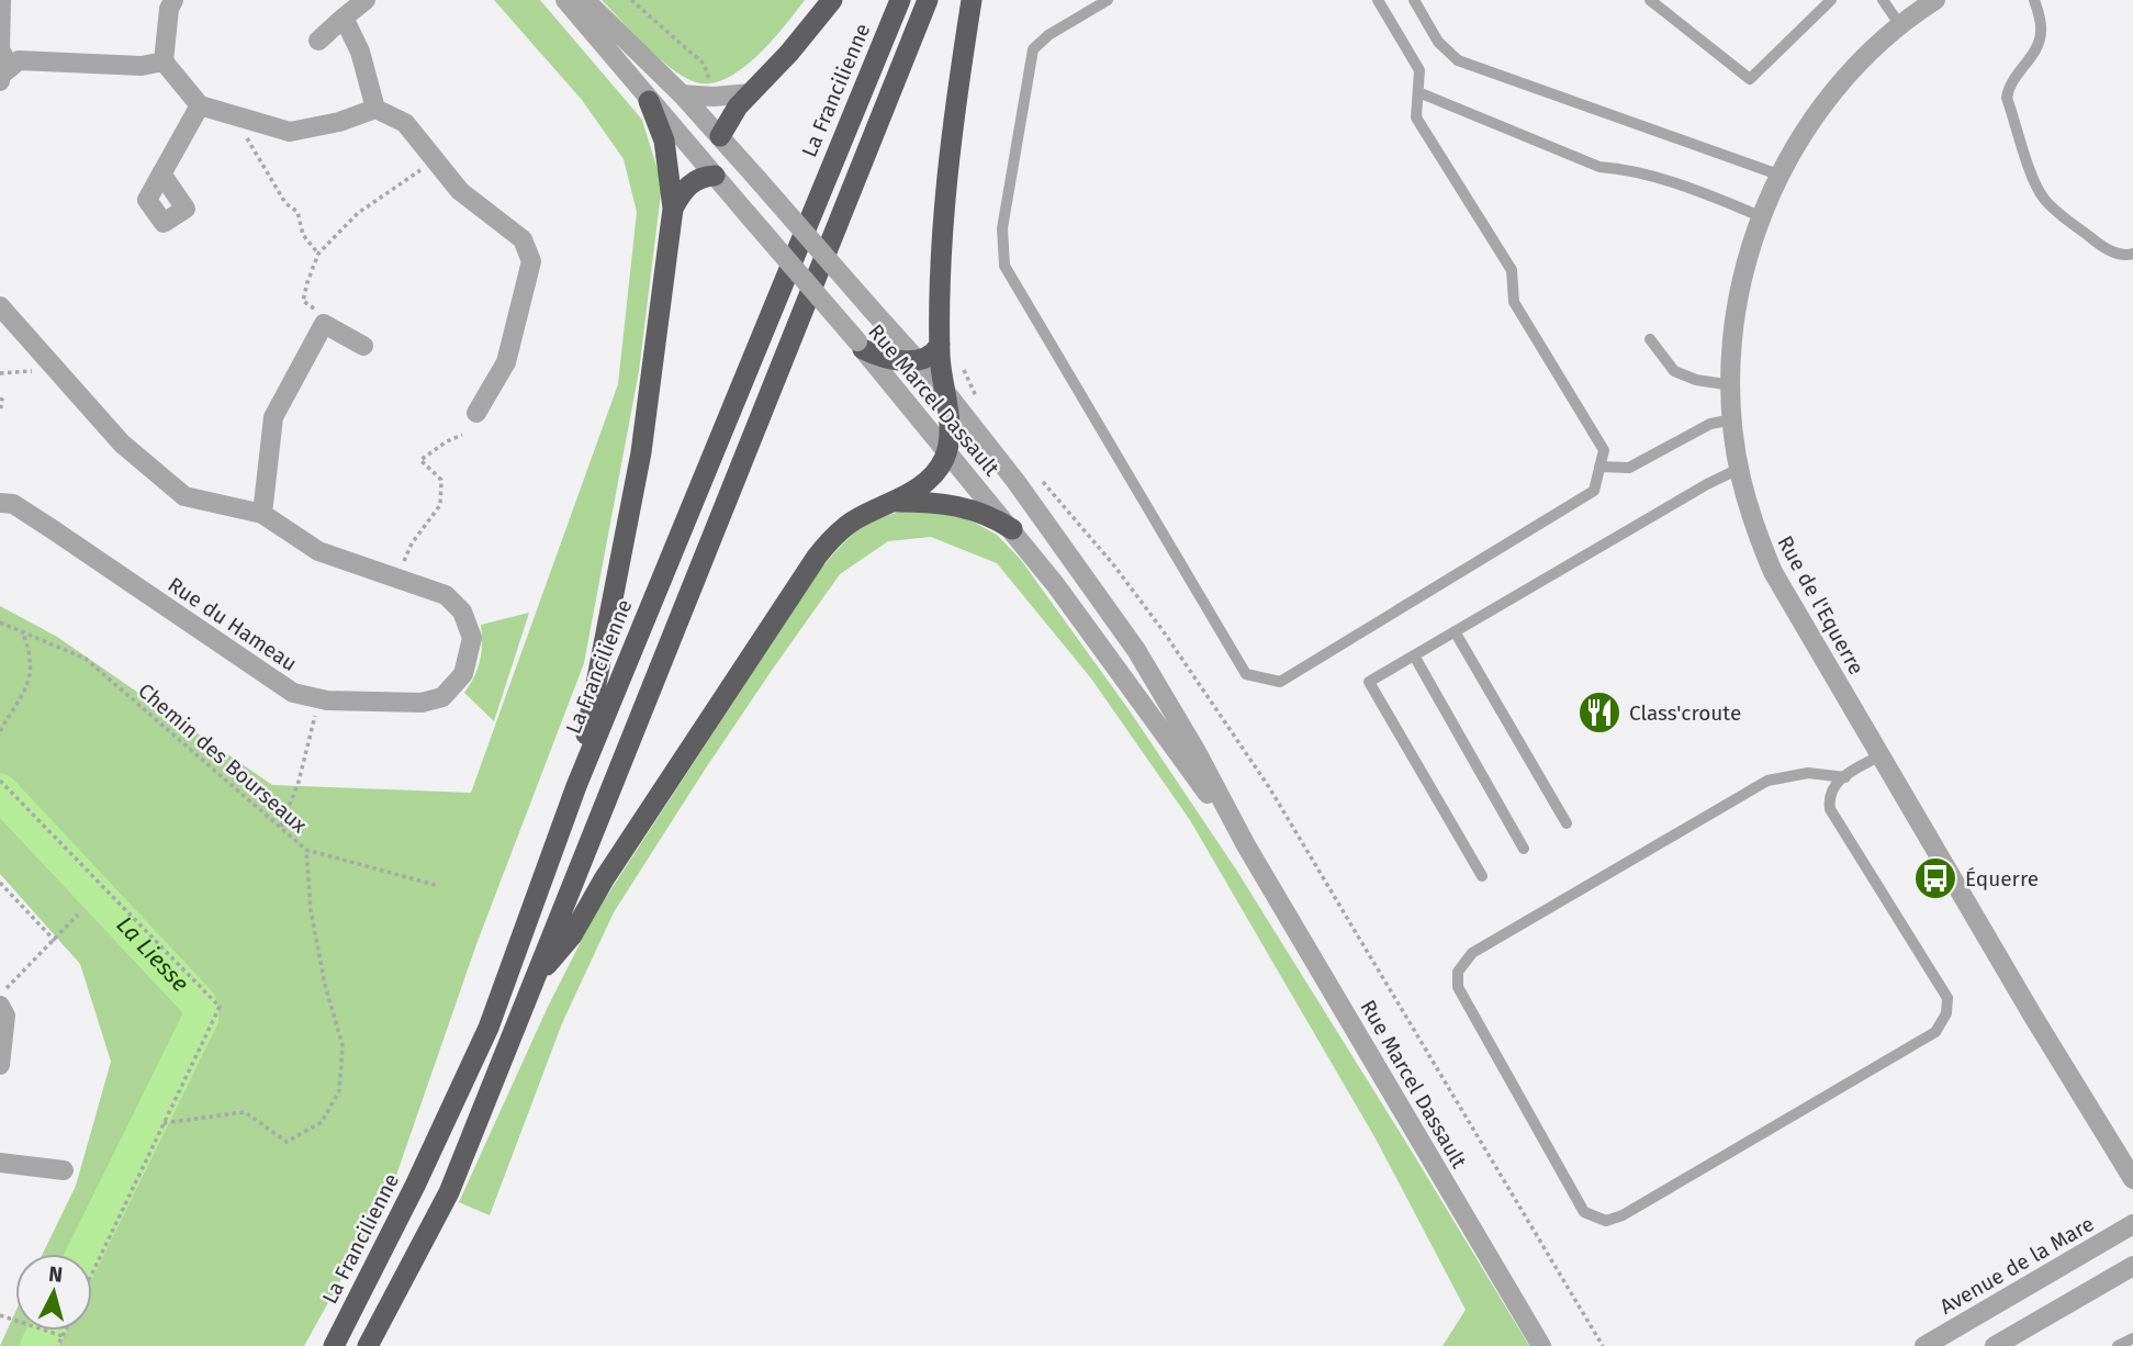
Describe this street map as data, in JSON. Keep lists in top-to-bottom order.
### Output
{
  "streets": {
    "highway": ["La Francilienne"],
    "street": [
      "Rue Marcel Dassault",
      "Rue de l'Equerre",
      "Rue du Hameau",
      "Avenue de la Mare"
    ],
    "path": ["Chemin des Bourseaux"]
  },
  "water": ["La Liesse"],
  "places": {
    "restaurant": ["Class'croute"],
    "bus stop": ["Équerre"]
  },
  "north": "top"
}
